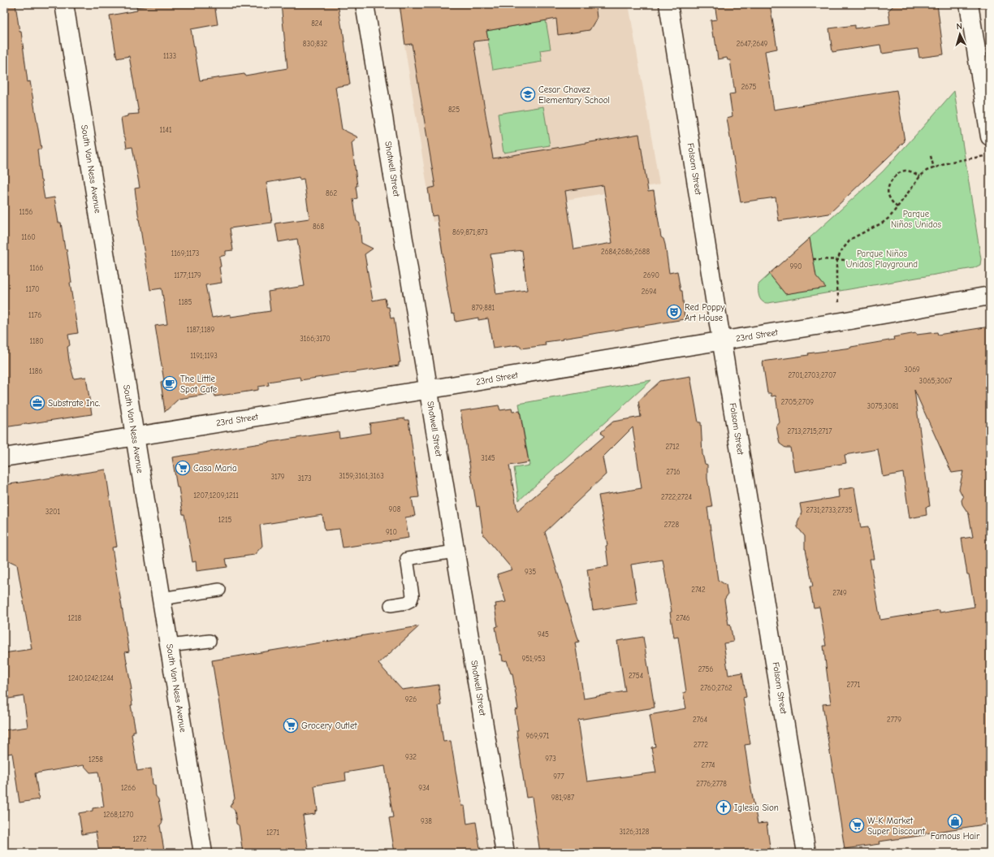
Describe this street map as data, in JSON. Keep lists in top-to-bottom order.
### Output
{
  "streets": {
    "street": [
      "South Van Ness Avenue",
      "Shotwell Street",
      "Folsom Street",
      "23rd Street"
    ]
  },
  "crossings": [
    ["South Van Ness Avenue", "23rd Street"],
    ["Shotwell Street", "23rd Street"],
    ["Folsom Street", "23rd Street"]
  ],
  "parks": ["Parque Niños Unidos", "Parque Niños Unidos Playground"],
  "places": {
    "school or university": ["Cesar Chavez Elementary School"],
    "theatre": ["Red Poppy Art House"],
    "cafe": ["The Little Spot Cafe"],
    "office": ["Substrate Inc."],
    "supermarket": ["Casa Maria", "Grocery Outlet", "W-K Market Super Discount"],
    "church": ["Iglesia Sion"],
    "shop": ["Famous Hair"]
  },
  "house_numbers": [
    "824",
    "830;832",
    "2647;2649",
    "1133",
    "2675",
    "825",
    "1141",
    "862",
    "1156",
    "868",
    "869;871;873",
    "1160",
    "2684;2686;2688",
    "1169;1173",
    "990",
    "1166",
    "1177;1179",
    "2690",
    "1170",
    "2694",
    "1185",
    "879;881",
    "1176",
    "1187;1189",
    "3166;3170",
    "1180",
    "1191;1193",
    "3069",
    "1186",
    "2701;2703;2707",
    "3065;3067",
    "2705;2709",
    "3075;3081",
    "2713;2715;2717",
    "2712",
    "3145",
    "2716",
    "3159;3161;3163",
    "3179",
    "3173",
    "1207;1209;1211",
    "2722;2724",
    "908",
    "2731;2733;2735",
    "3201",
    "1215",
    "2728",
    "910",
    "935",
    "2742",
    "2749",
    "1218",
    "2746",
    "945",
    "951;953",
    "2756",
    "2754",
    "1240;1242;1244",
    "2771",
    "2760;2762",
    "926",
    "2764",
    "2779",
    "969;971",
    "2772",
    "932",
    "973",
    "1258",
    "2774",
    "977",
    "2776;2778",
    "1266",
    "934",
    "981;987",
    "1268;1270",
    "938",
    "3126;3128",
    "1271",
    "1272"
  ],
  "north": "top"
}
